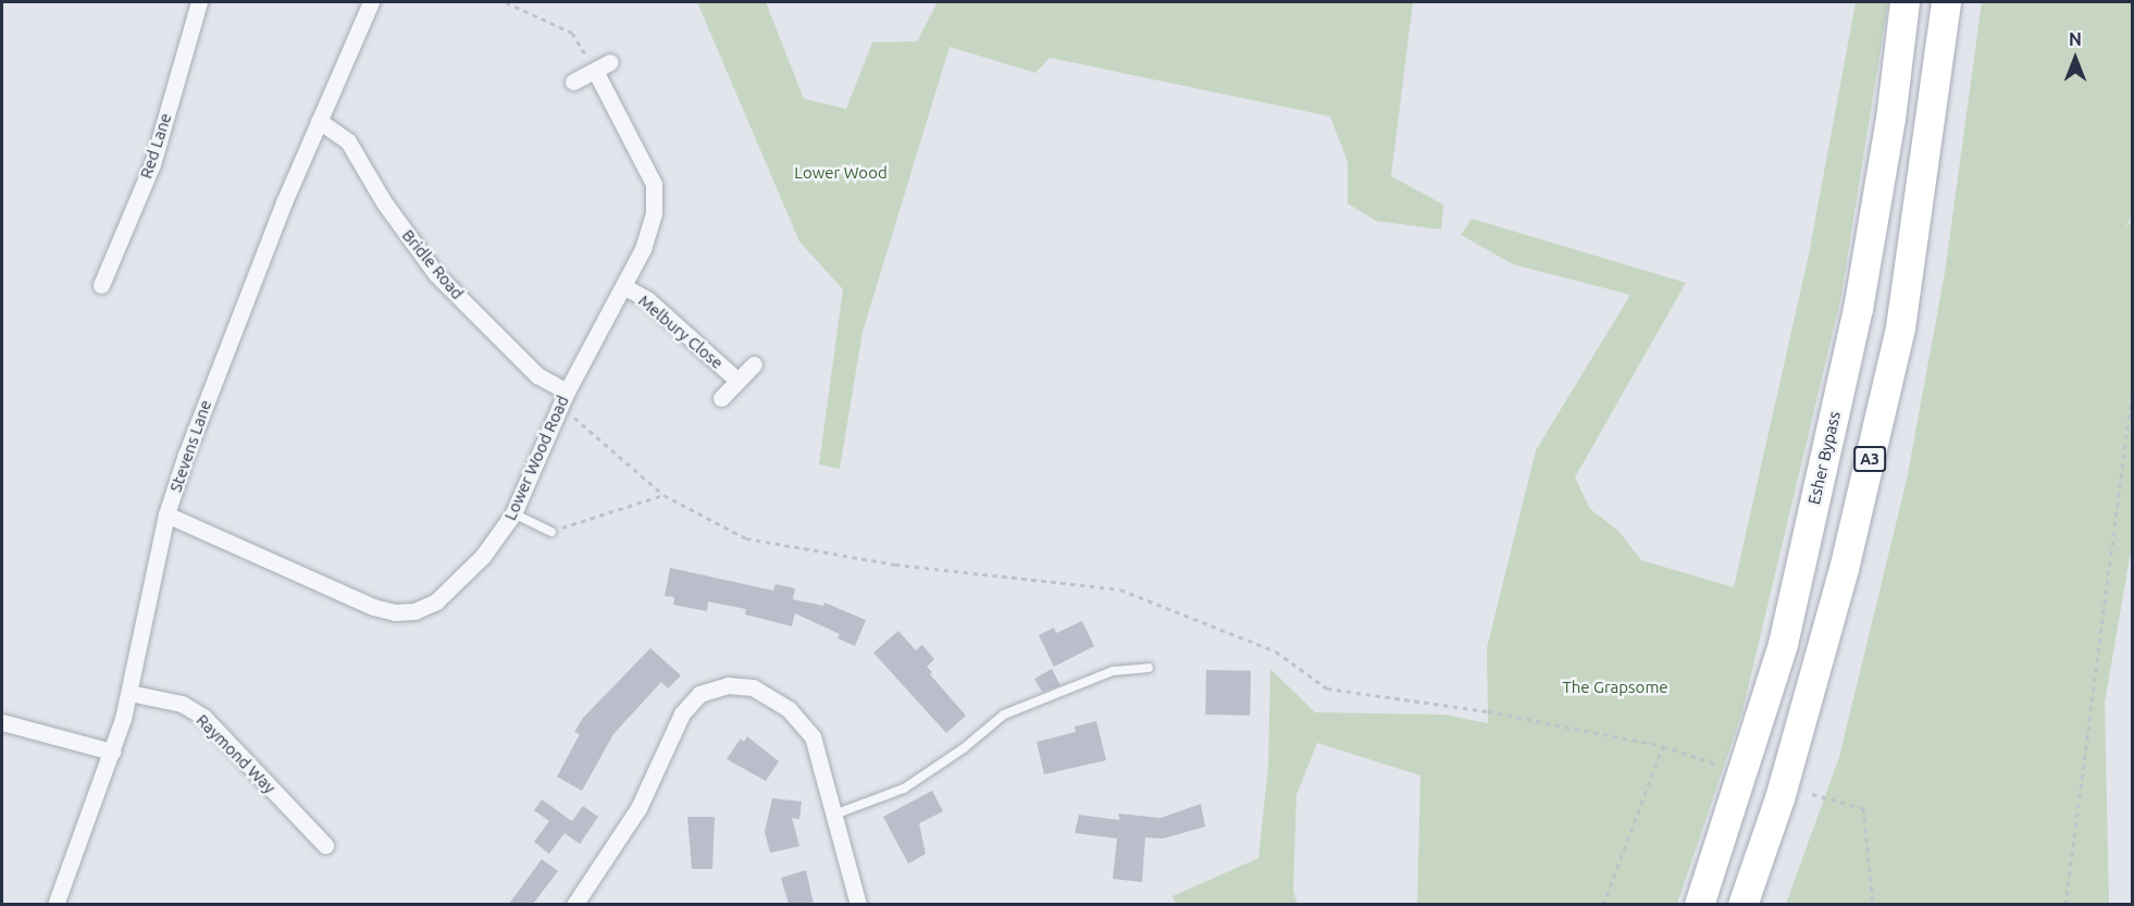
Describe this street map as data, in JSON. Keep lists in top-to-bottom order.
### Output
{
  "streets": {
    "highway": ["Esher Bypass", "A3"],
    "street": [
      "Red Lane",
      "Bridle Road",
      "Melbury Close",
      "Stevens Lane",
      "Lower Wood Road",
      "Raymond Way"
    ]
  },
  "crossings": [
    ["Bridle Road", "Stevens Lane"],
    ["Bridle Road", "Lower Wood Road"],
    ["Melbury Close", "Lower Wood Road"],
    ["Stevens Lane", "Lower Wood Road"],
    ["Stevens Lane", "Raymond Way"]
  ],
  "parks": ["Lower Wood", "The Grapsome"],
  "north": "top"
}
